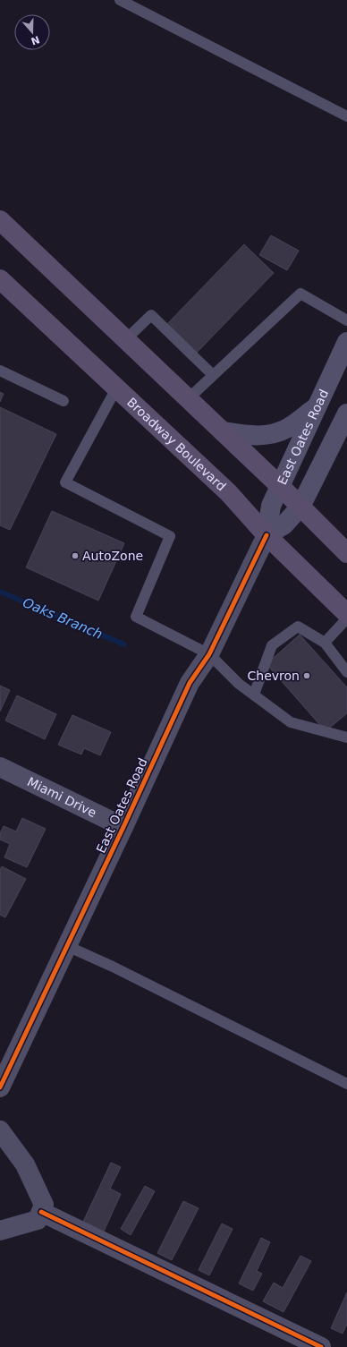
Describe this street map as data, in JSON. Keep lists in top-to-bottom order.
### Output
{
  "streets": {
    "main road": ["East Oates Road", "Broadway Boulevard"],
    "street": ["Miami Drive"]
  },
  "crossings": [
    ["East Oates Road", "Broadway Boulevard"],
    ["East Oates Road", "Miami Drive"]
  ],
  "water": ["Oaks Branch"],
  "places": ["AutoZone", "Chevron"],
  "north": "bottom"
}
